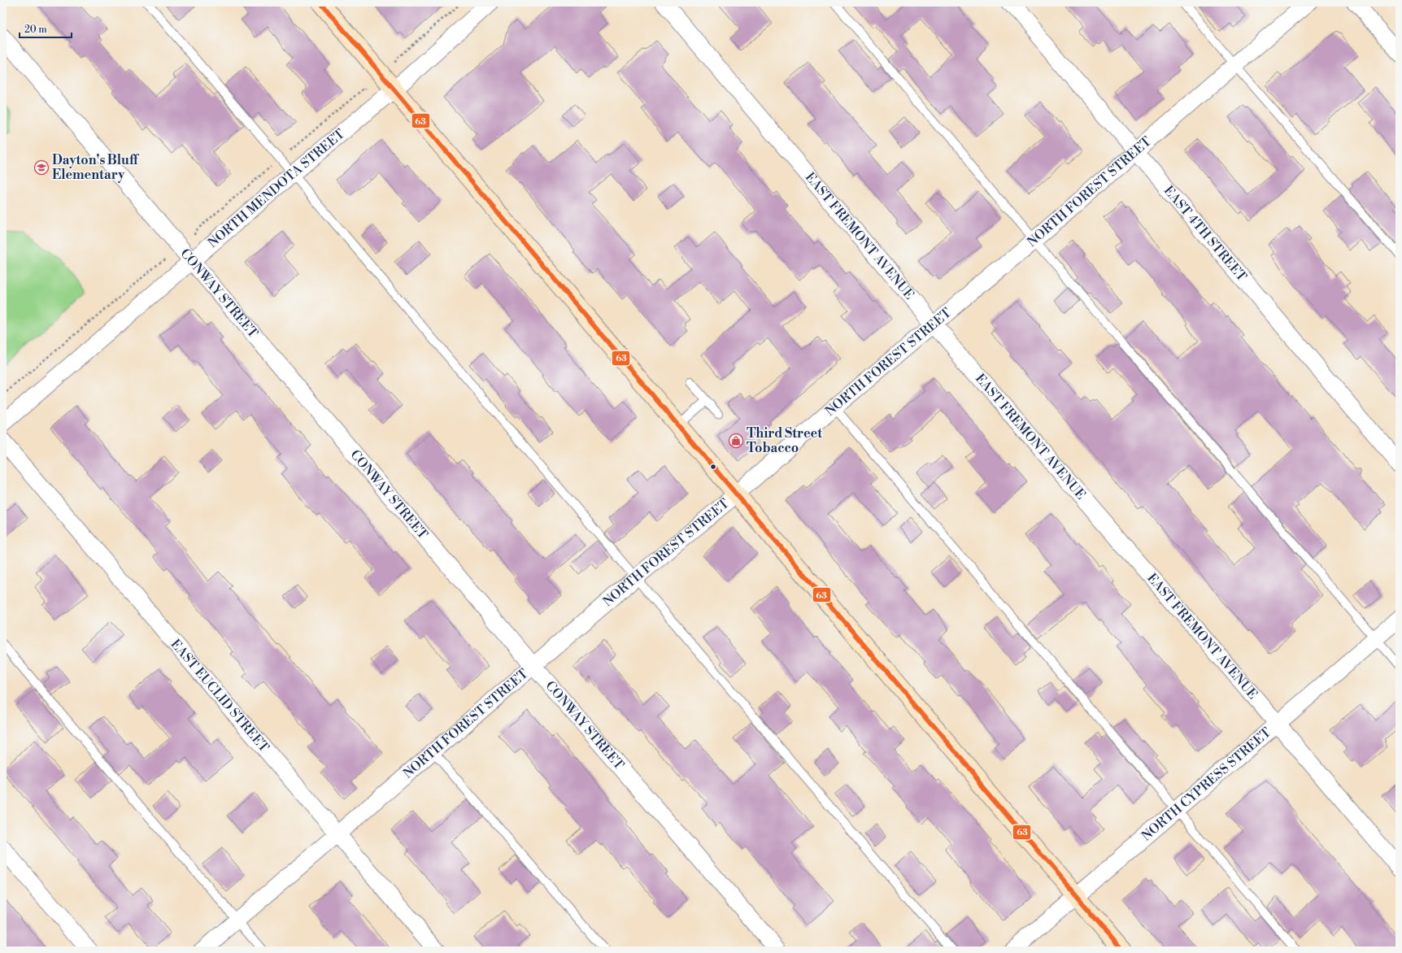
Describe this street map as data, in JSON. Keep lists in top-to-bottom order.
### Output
{
  "streets": {
    "street": [
      "NORTH MENDOTA STREET",
      "NORTH FOREST STREET",
      "EAST 4TH STREET",
      "EAST FREMONT AVENUE",
      "CONWAY STREET",
      "EAST EUCLID STREET",
      "NORTH CYPRESS STREET"
    ]
  },
  "crossings": [
    ["NORTH MENDOTA STREET", "CONWAY STREET"],
    ["NORTH FOREST STREET", "EAST 4TH STREET"],
    ["NORTH FOREST STREET", "EAST FREMONT AVENUE"],
    ["NORTH FOREST STREET", "CONWAY STREET"],
    ["NORTH FOREST STREET", "EAST EUCLID STREET"],
    ["EAST FREMONT AVENUE", "NORTH CYPRESS STREET"]
  ],
  "places": {
    "school or university": ["Dayton's Bluff Elementary"],
    "shop": ["Third Street Tobacco"]
  },
  "lines": ["transit line 63"],
  "scale_bar": "20 m"
}
